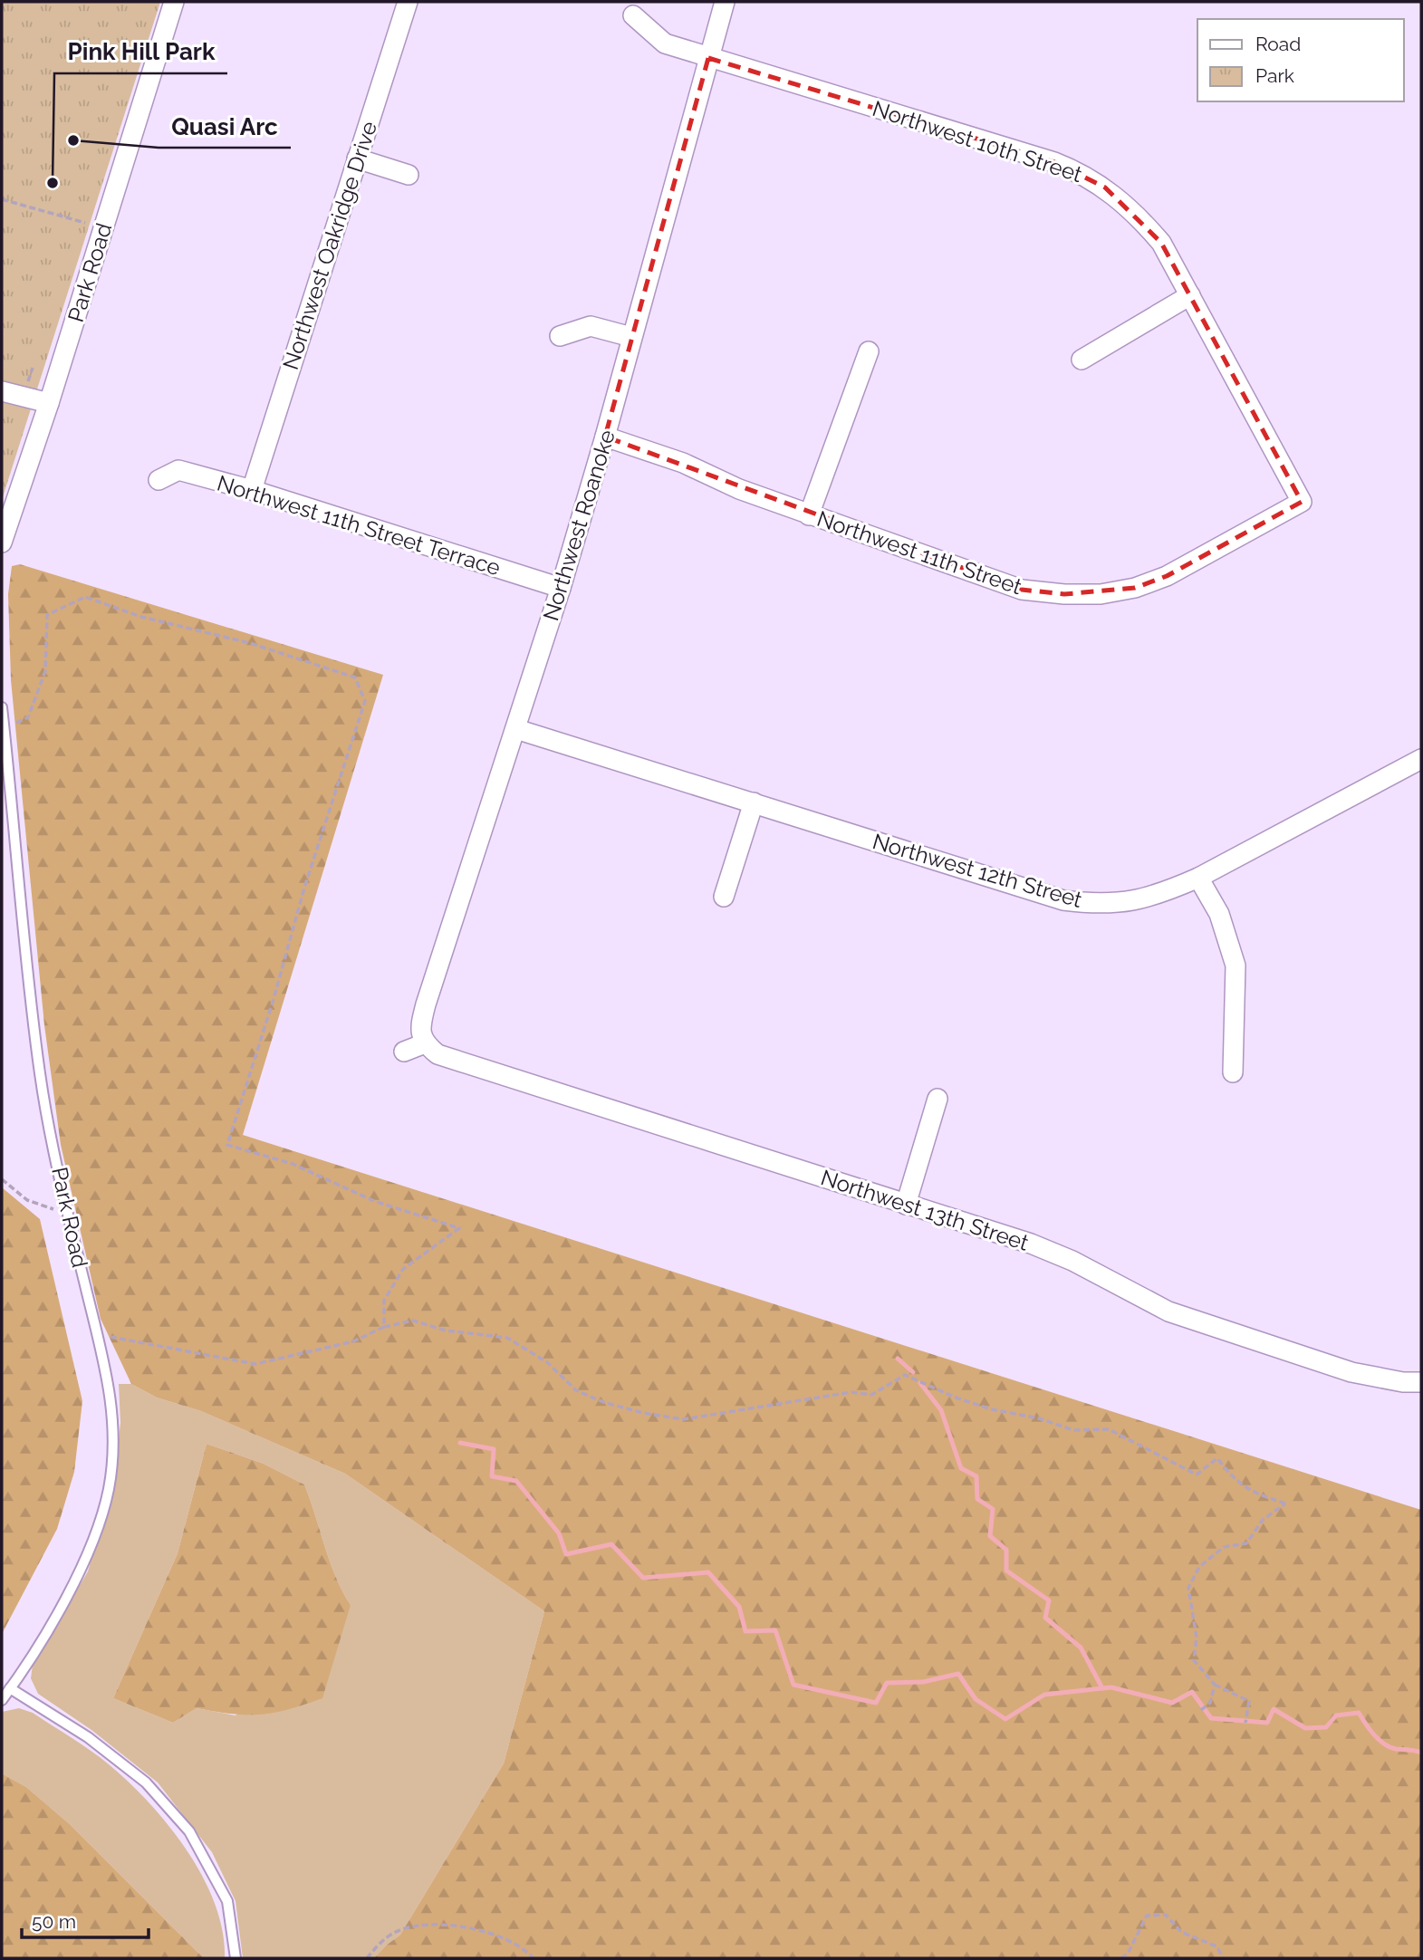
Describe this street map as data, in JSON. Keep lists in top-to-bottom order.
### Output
{
  "streets": {
    "street": [
      "Northwest 10th Street",
      "Northwest Oakridge Drive",
      "Park Road",
      "Northwest 11th Street Terrace",
      "Northwest Roanoke",
      "Northwest 11th Street",
      "Northwest 12th Street",
      "Northwest 13th Street"
    ]
  },
  "crossings": [
    ["Northwest 10th Street", "Northwest Roanoke"],
    ["Northwest 10th Street", "Northwest 11th Street"],
    ["Northwest Oakridge Drive", "Northwest 11th Street Terrace"],
    ["Northwest 11th Street Terrace", "Northwest Roanoke"],
    ["Northwest Roanoke", "Northwest 11th Street"],
    ["Northwest Roanoke", "Northwest 12th Street"],
    ["Northwest Roanoke", "Northwest 13th Street"]
  ],
  "places": ["Quasi Arc", "Pink Hill Park"],
  "legend": ["Road", "Park"],
  "scale_bar": "50 m"
}
